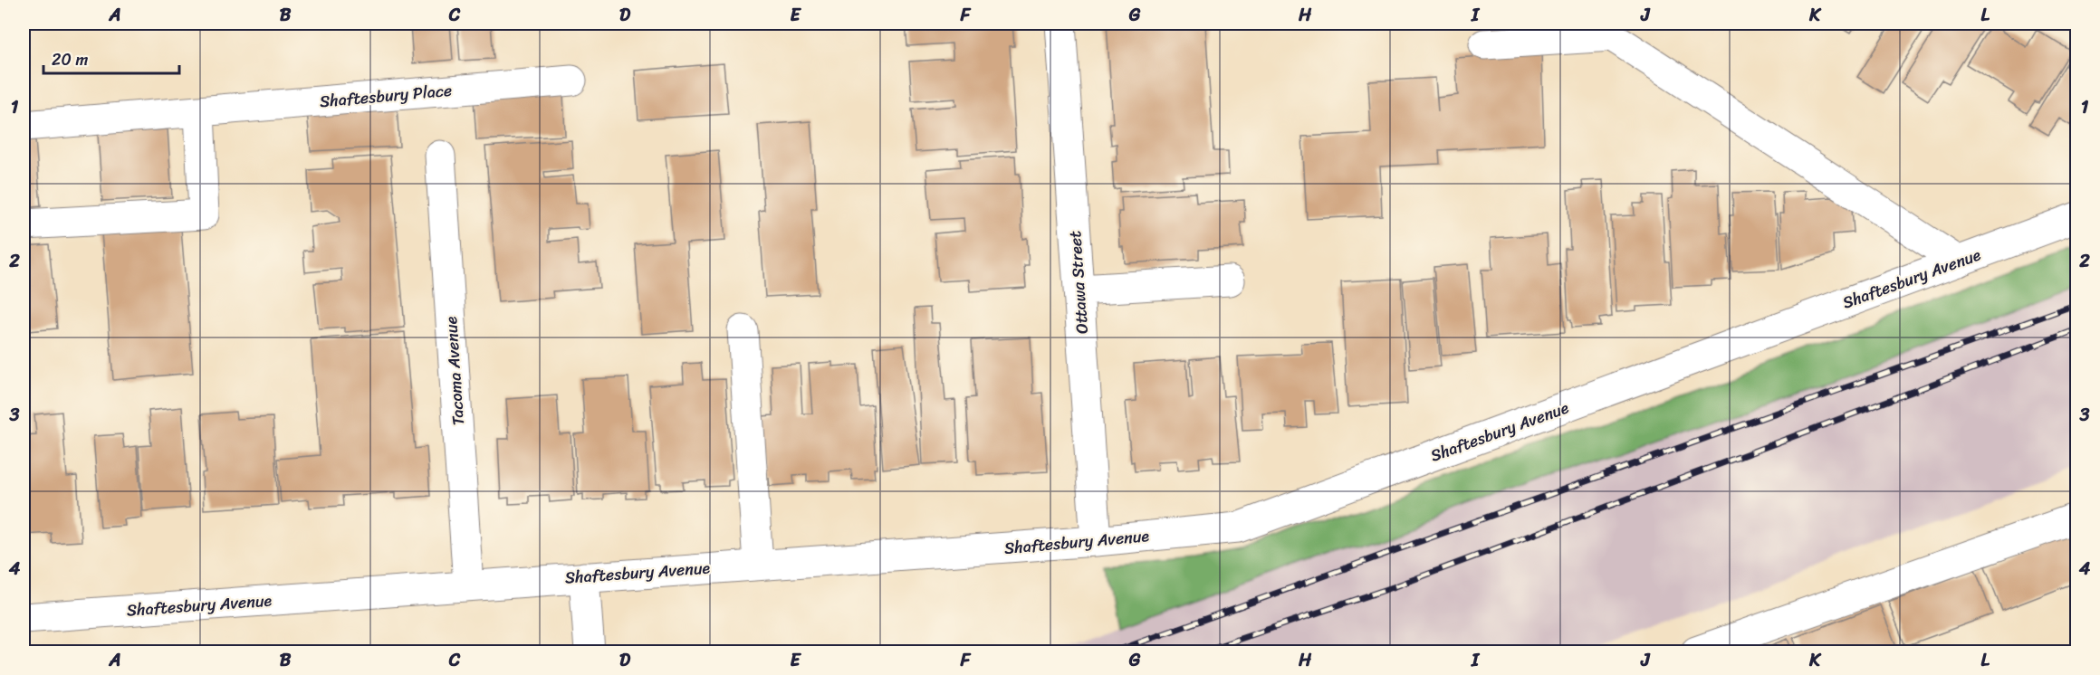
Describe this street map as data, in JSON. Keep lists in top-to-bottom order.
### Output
{
  "streets": {
    "street": [
      "Shaftesbury Place",
      "Shaftesbury Avenue",
      "Ottawa Street",
      "Tacoma Avenue"
    ]
  },
  "crossings": [
    ["Shaftesbury Avenue", "Ottawa Street"],
    ["Shaftesbury Avenue", "Tacoma Avenue"]
  ],
  "scale_bar": "20 m",
  "grid": {
    "columns": [
      "A",
      "B",
      "C",
      "D",
      "E",
      "F",
      "G",
      "H",
      "I",
      "J",
      "K",
      "L"
    ],
    "rows": [
      "1",
      "2",
      "3",
      "4"
    ]
  }
}
